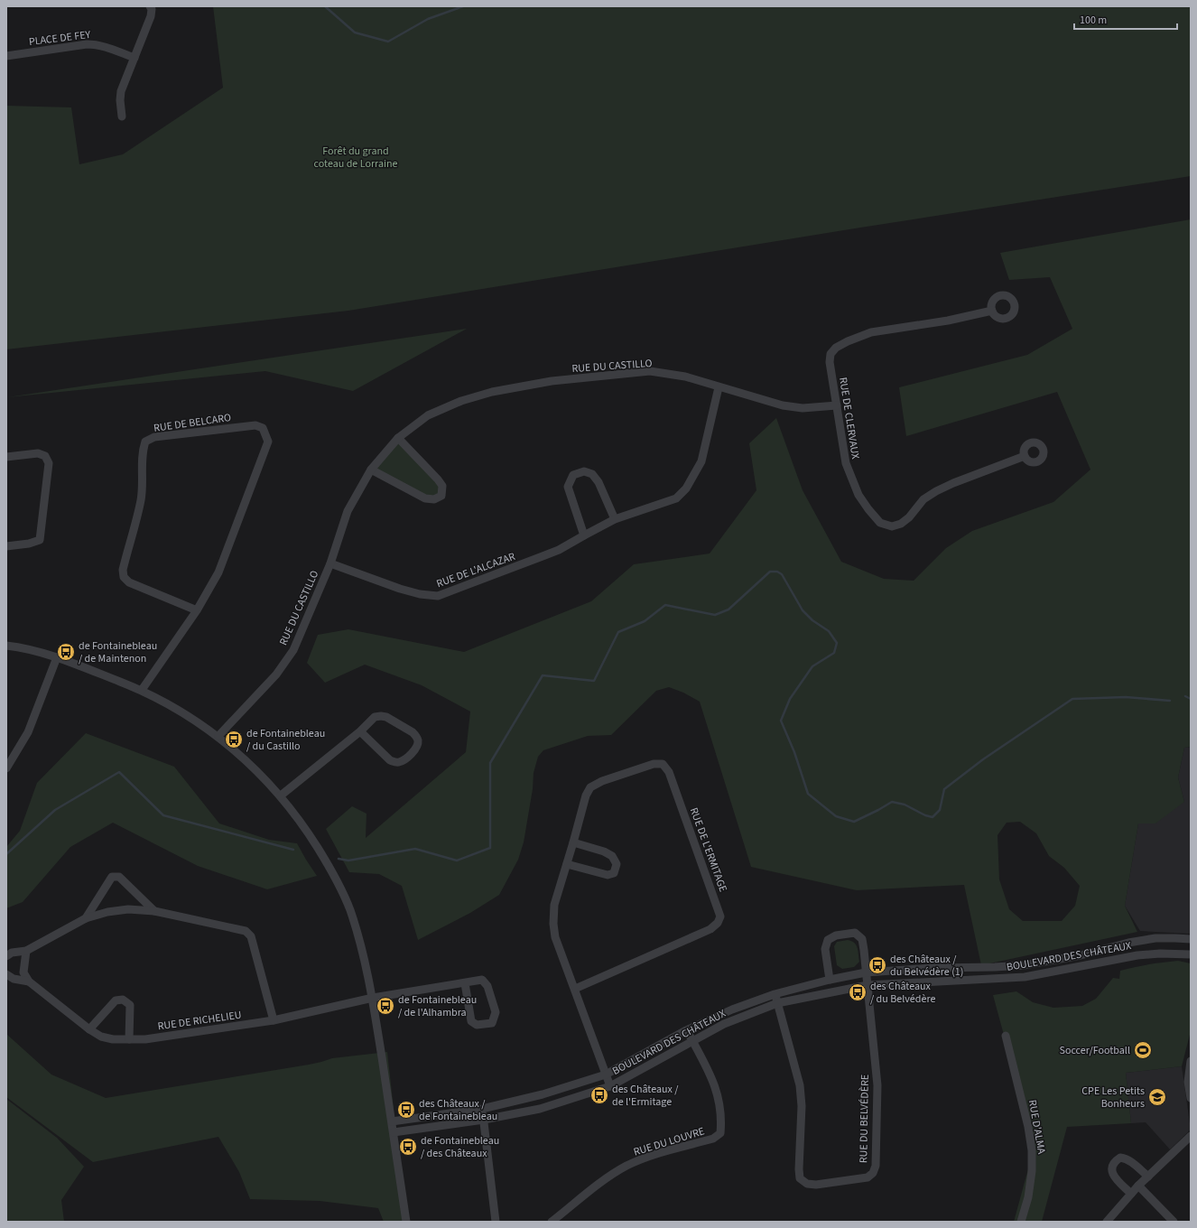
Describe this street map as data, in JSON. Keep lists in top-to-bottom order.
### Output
{
  "streets": {
    "street": [
      "PLACE DE FEY",
      "RUE DU CASTILLO",
      "RUE DE CLERVAUX",
      "RUE DE BELCARO",
      "RUE DE L'ALCAZAR",
      "RUE DE L'ERMITAGE",
      "BOULEVARD DES CHÂTEAUX",
      "RUE DE RICHELIEU",
      "RUE DU BELVÉDÈRE",
      "RUE D'ALMA",
      "RUE DU LOUVRE"
    ]
  },
  "crossings": [
    ["RUE DU CASTILLO", "RUE DE CLERVAUX"],
    ["RUE DU CASTILLO", "RUE DE L'ALCAZAR"],
    ["RUE DE L'ERMITAGE", "BOULEVARD DES CHÂTEAUX"],
    ["BOULEVARD DES CHÂTEAUX", "RUE DU BELVÉDÈRE"],
    ["BOULEVARD DES CHÂTEAUX", "RUE DU LOUVRE"]
  ],
  "parks": ["Forêt du grand coteau de Lorraine"],
  "places": {
    "bus stop": [
      "de Fontainebleau / de Maintenon",
      "de Fontainebleau / du Castillo",
      "des Châteaux / du Belvédère (1)",
      "des Châteaux / du Belvédère",
      "de Fontainebleau / de l'Alhambra",
      "des Châteaux / de l'Ermitage",
      "des Châteaux / de Fontainebleau",
      "de Fontainebleau / des Châteaux"
    ],
    "sports": ["Soccer/Football"],
    "school or university": ["CPE Les Petits Bonheurs"]
  },
  "scale_bar": "100 m"
}
